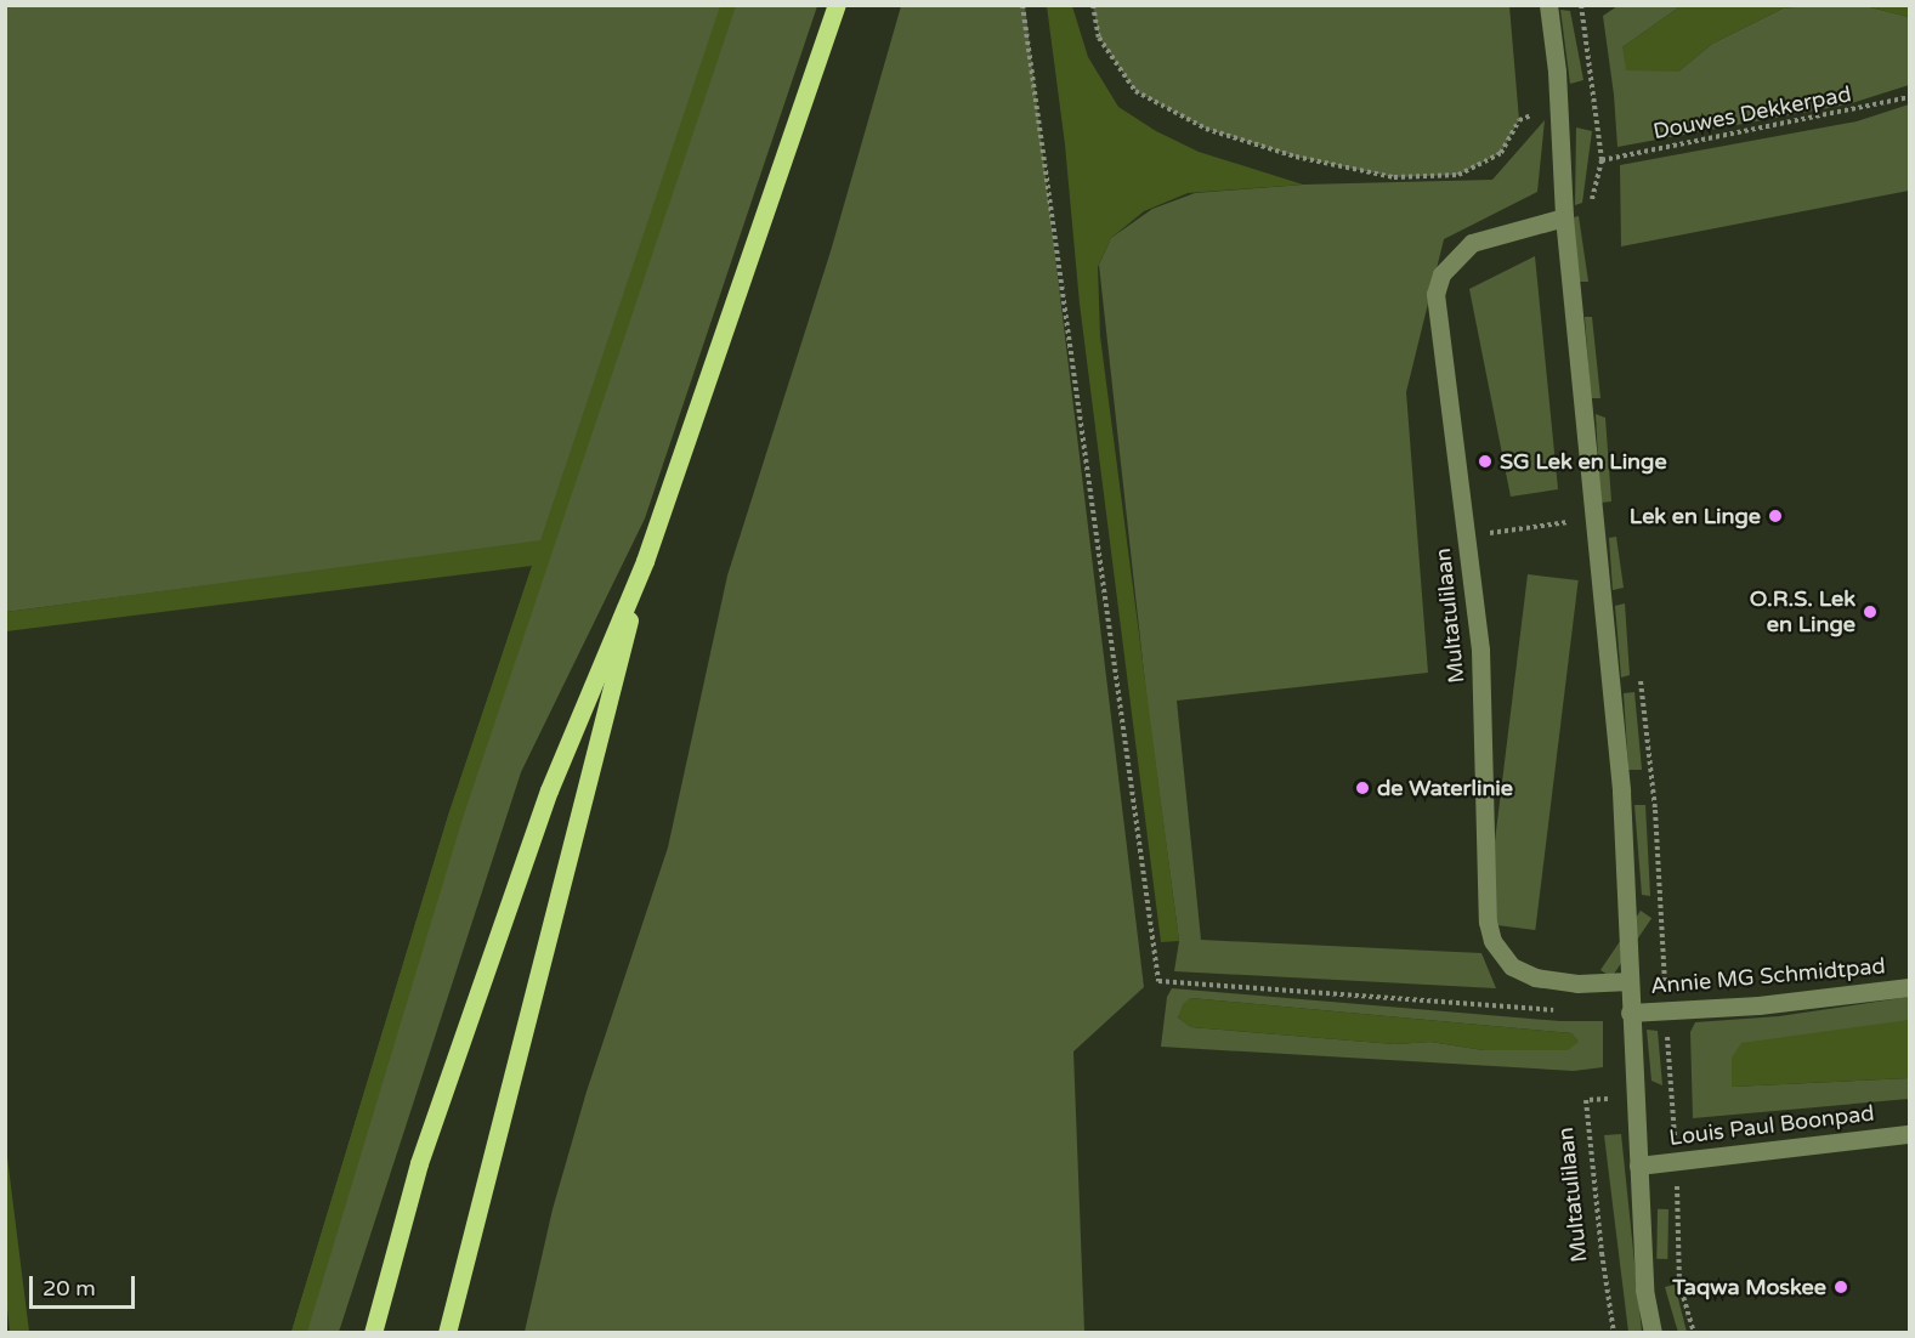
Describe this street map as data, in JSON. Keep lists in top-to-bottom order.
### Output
{
  "streets": {
    "street": ["Multatulilaan", "Annie MG Schmidtpad", "Louis Paul Boonpad"],
    "path": ["Douwes Dekkerpad"]
  },
  "places": [
    "SG Lek en Linge",
    "Lek en Linge",
    "O.R.S. Lek en Linge",
    "de Waterlinie",
    "Taqwa Moskee"
  ],
  "scale_bar": "20 m"
}
